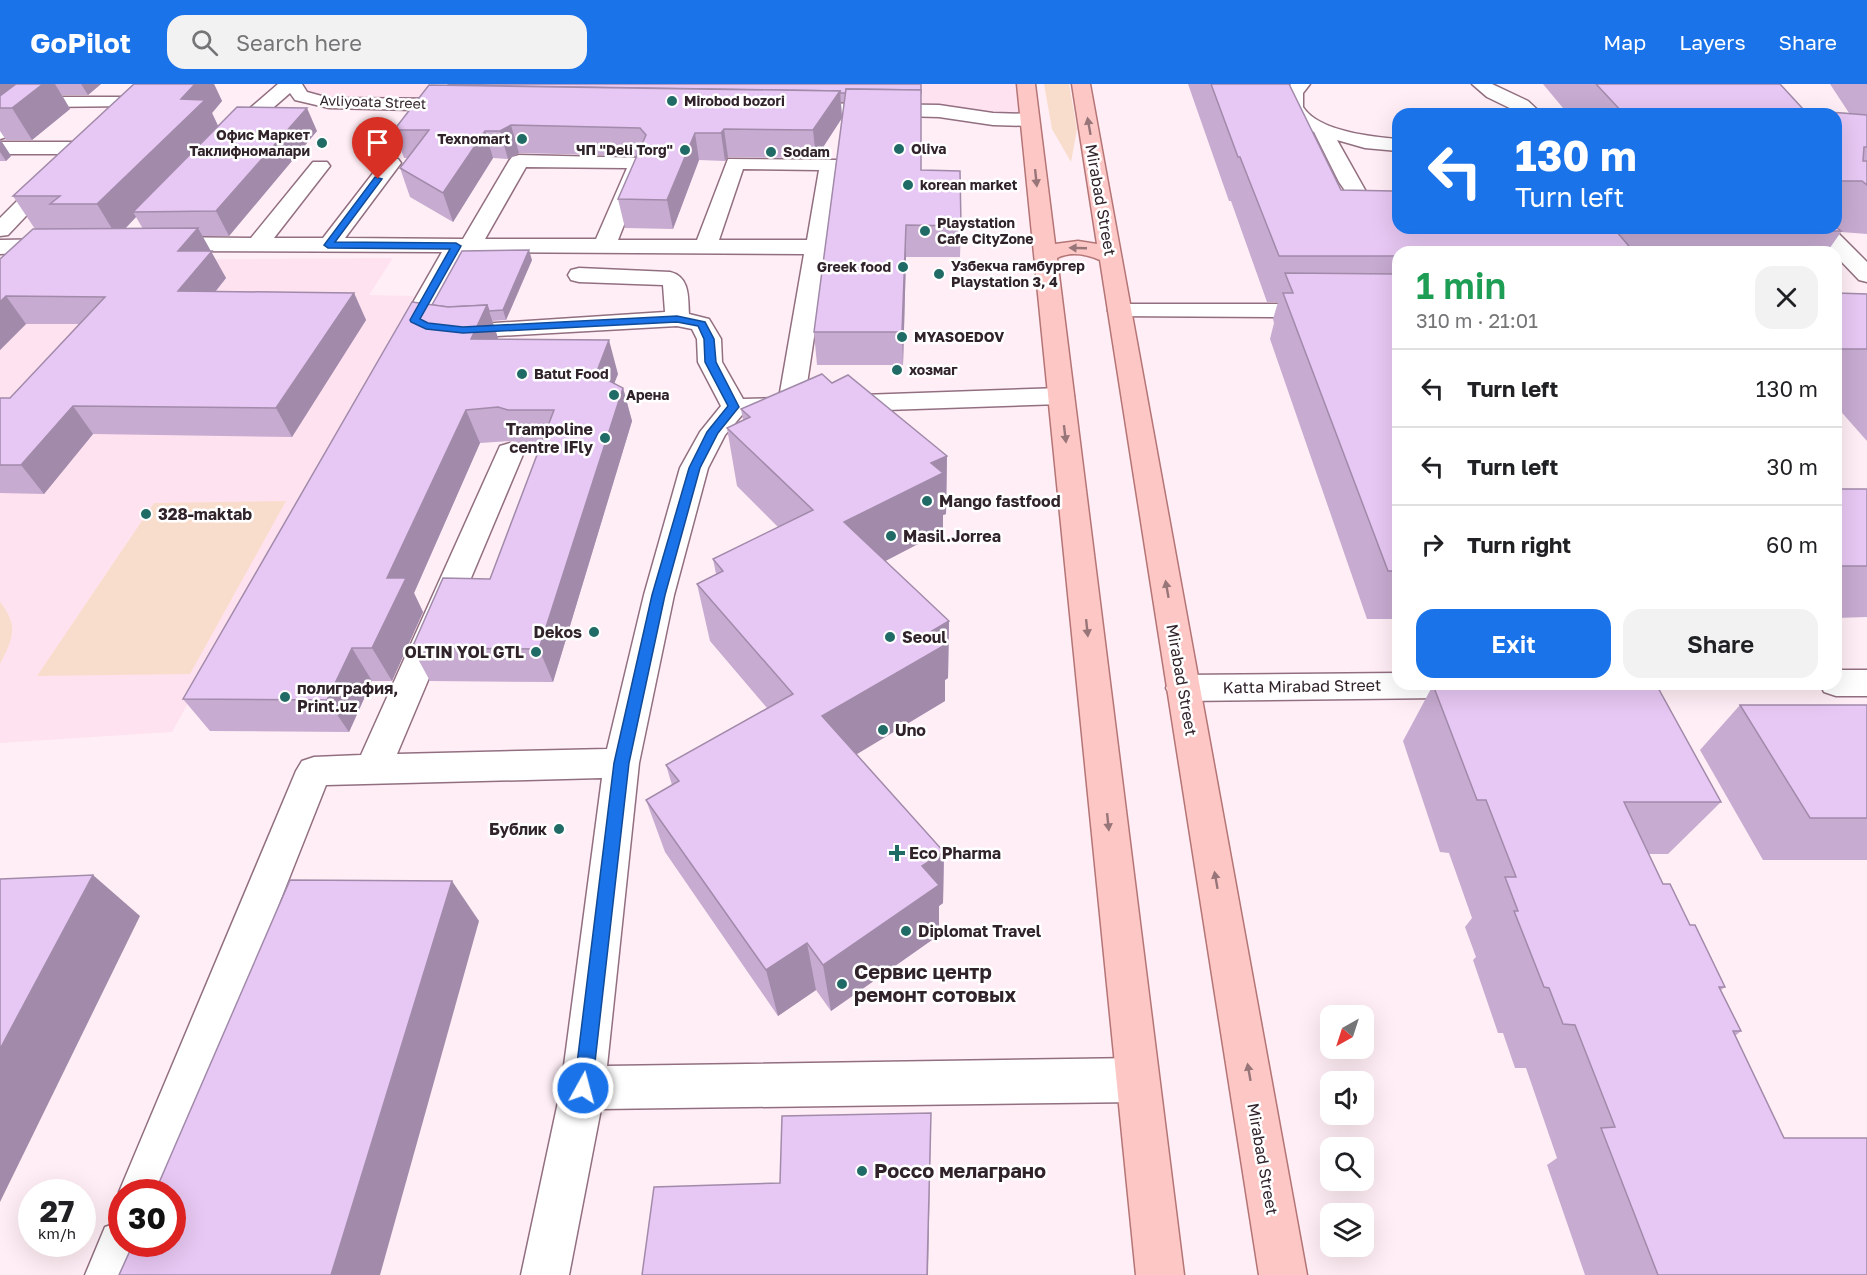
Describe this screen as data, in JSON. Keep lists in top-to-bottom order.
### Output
{
  "streets": {
    "main road": ["Mirabad Street"],
    "street": ["Avliyoata Street", "Katta Mirabad Street"]
  },
  "crossings": [
    ["Mirabad Street", "Katta Mirabad Street"]
  ],
  "places": {
    "other": [
      "Mirobod bozori",
      "Texnomart",
      "Офис Маркет Таклифномалари",
      "Oliva",
      "ЧП \"Deli Torg\"",
      "Sodam",
      "korean market",
      "Playstation Cafe CityZone",
      "Greek food",
      "Узбекча гамбургер Playstation 3, 4",
      "MYASOEDOV",
      "хозмаг",
      "Batut Food",
      "Арена",
      "Trampoline centre IFly",
      "Mango fastfood",
      "328-maktab",
      "Masil.Jorrea",
      "Dekos",
      "Seoul",
      "OLTIN YOL GTL",
      "полиграфия, Print.uz",
      "Uno",
      "Бублик",
      "Diplomat Travel",
      "Сервис центр ремонт сотовых",
      "Россо мелаграно"
    ],
    "health": ["Eco Pharma"]
  },
  "north": "bottom left",
  "page": {
    "header": "GoPilot",
    "search": "Search here",
    "nav": ["Map", "Layers", "Share"],
    "turn": ["130 m", "Turn left"],
    "heading": ["1 min", "310 m · 21:01"],
    "list": [
      {
        "name": "Turn left",
        "value": "130 m"
      },
      {
        "name": "Turn left",
        "value": "30 m"
      },
      {
        "name": "Turn right",
        "value": "60 m"
      }
    ],
    "buttons": ["Exit", "Share"],
    "speed": "27 km/h",
    "limit": "30"
  }
}
